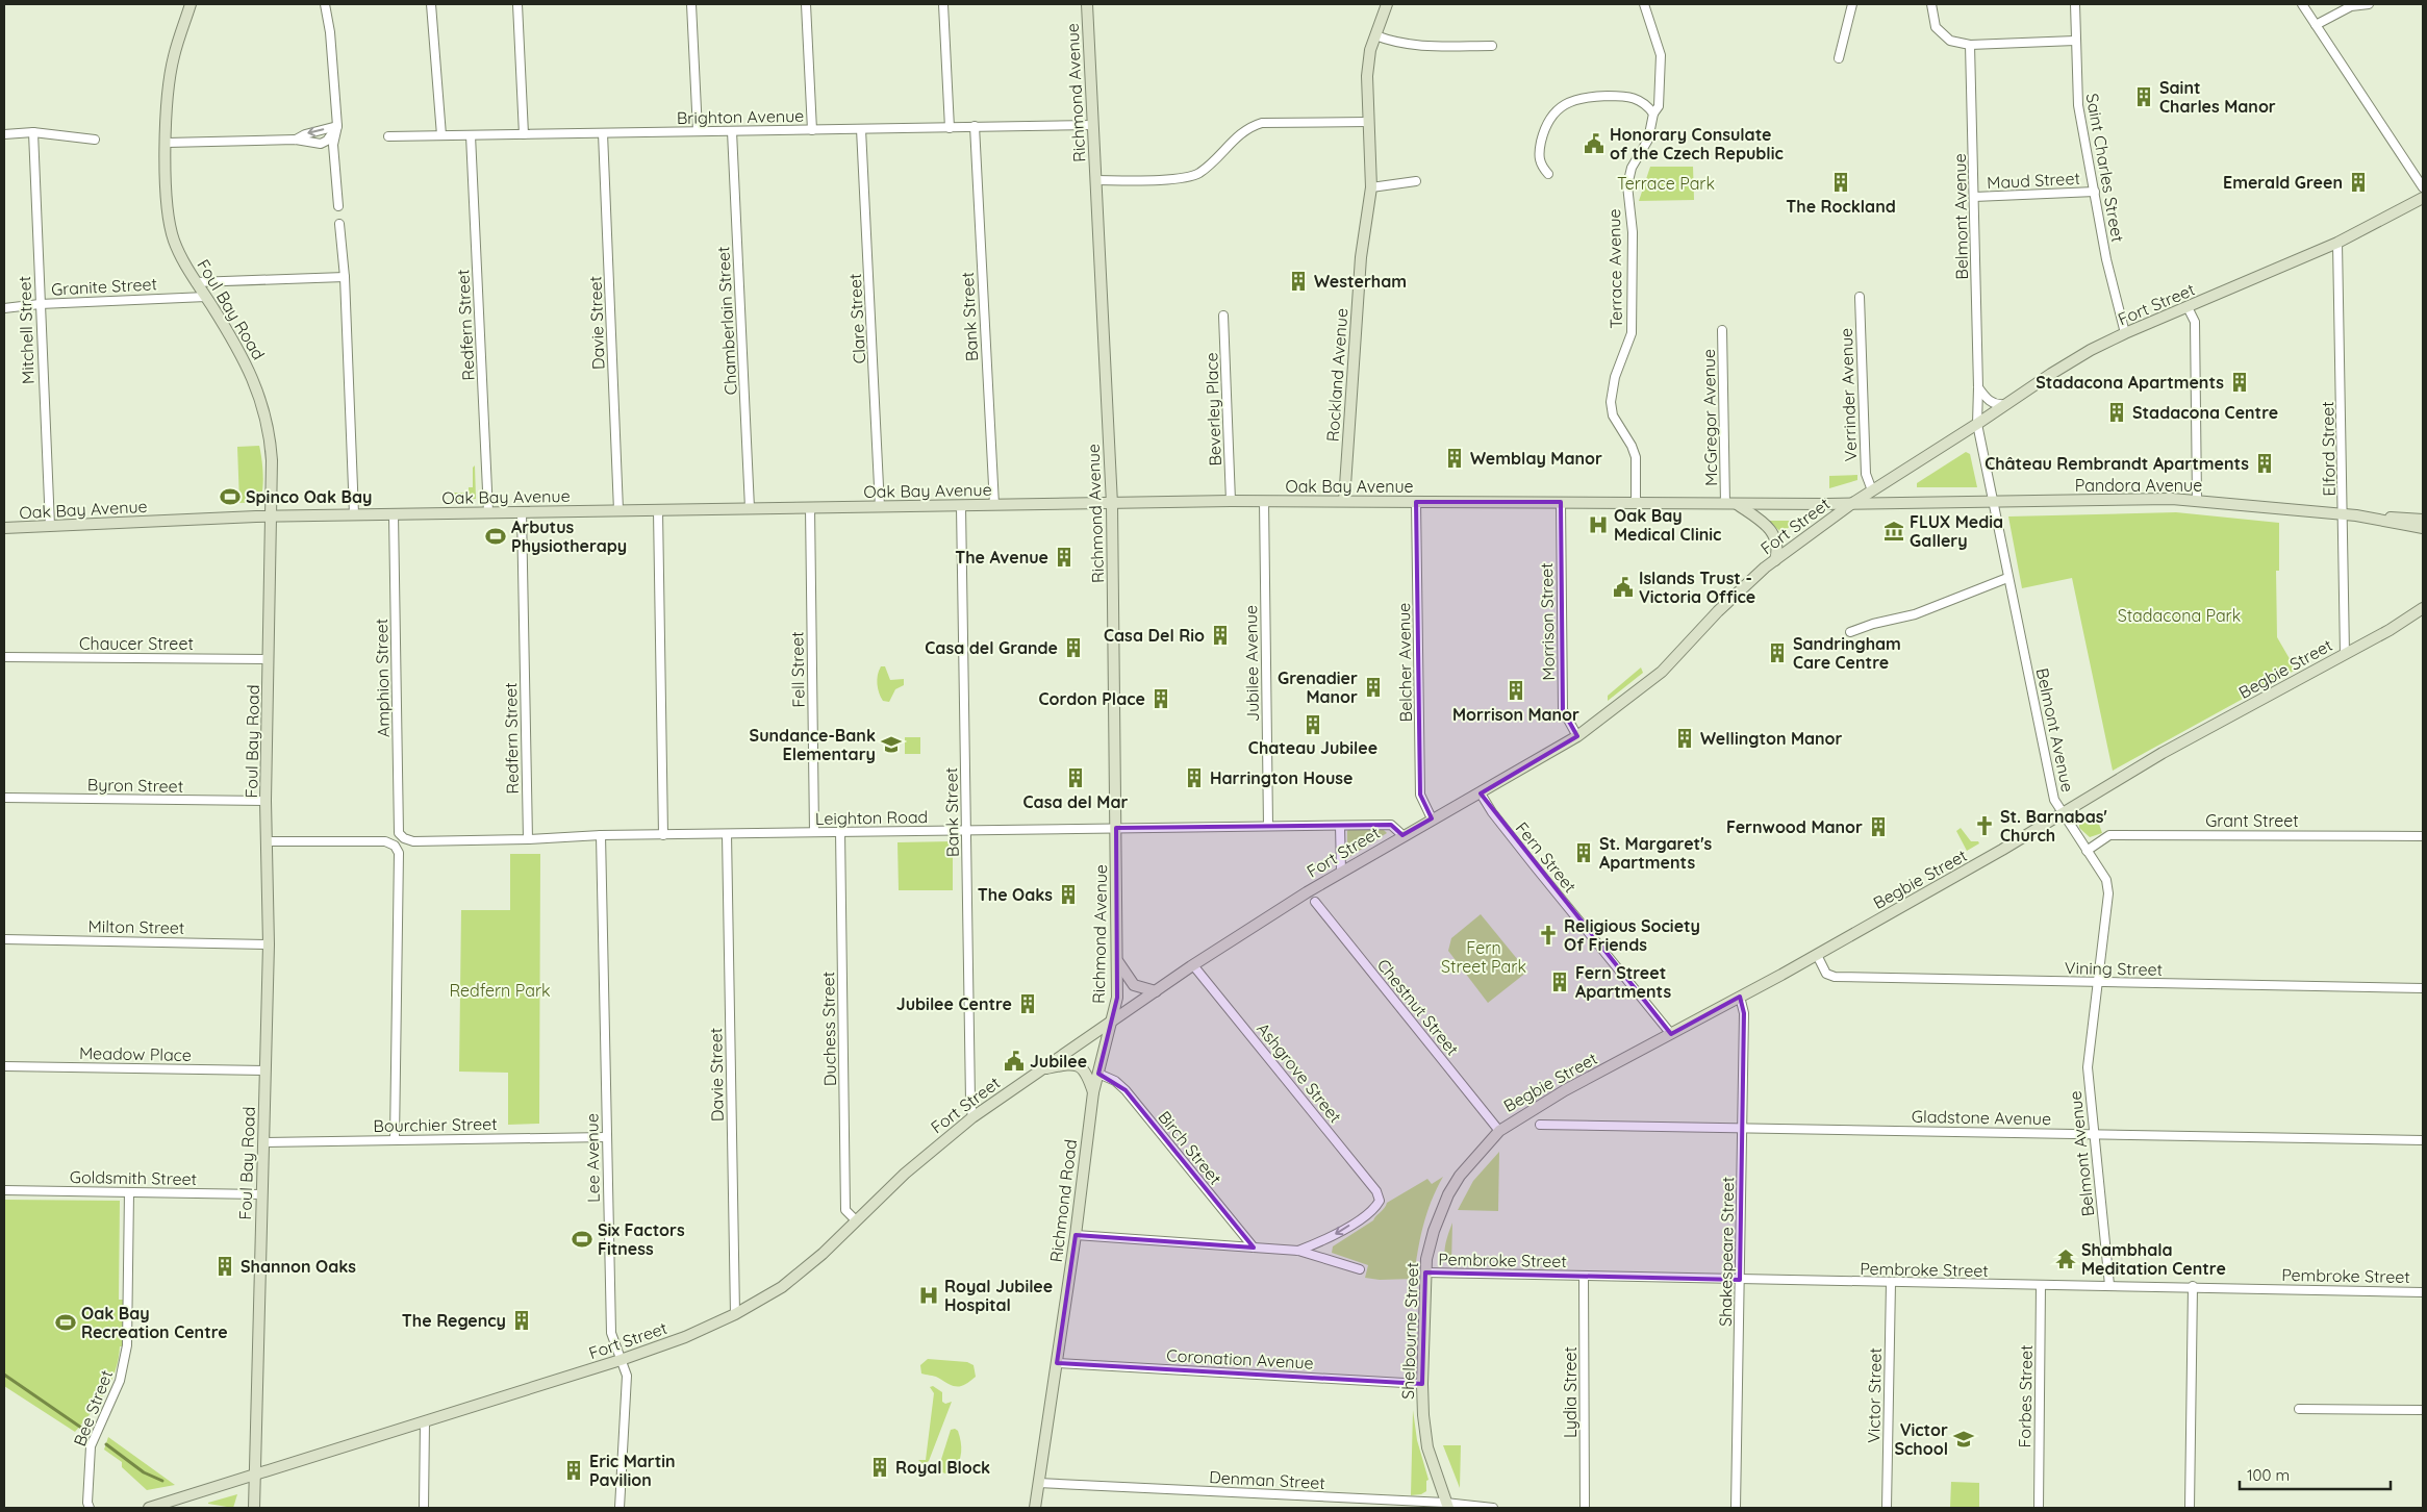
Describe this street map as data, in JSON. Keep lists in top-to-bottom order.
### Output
{
  "streets": {
    "main road": [
      "Richmond Avenue",
      "Fort Street",
      "Foul Bay Road",
      "Rockland Avenue",
      "Pandora Avenue",
      "Oak Bay Avenue",
      "Begbie Street",
      "Richmond Road",
      "Shelbourne Street"
    ],
    "street": [
      "Brighton Avenue",
      "Saint Charles Street",
      "Maud Street",
      "Belmont Avenue",
      "Terrace Avenue",
      "Granite Street",
      "Bank Street",
      "Clare Street",
      "Chamberlain Street",
      "Davie Street",
      "Redfern Street",
      "Mitchell Street",
      "Verrinder Avenue",
      "Beverley Place",
      "McGregor Avenue",
      "Elford Street",
      "Morrison Street",
      "Chaucer Street",
      "Belcher Avenue",
      "Jubilee Avenue",
      "Fell Street",
      "Amphion Street",
      "Byron Street",
      "Leighton Road",
      "Grant Street",
      "Fern Street",
      "Milton Street",
      "Vining Street",
      "Chestnut Street",
      "Duchess Street",
      "Meadow Place",
      "Ashgrove Street",
      "Gladstone Avenue",
      "Bourchier Street",
      "Birch Street",
      "Lee Avenue",
      "Goldsmith Street",
      "Shakespeare Street",
      "Pembroke Street",
      "Coronation Avenue",
      "Lydia Street",
      "Victor Street",
      "Forbes Street",
      "Bee Street",
      "Denman Street"
    ]
  },
  "crossings": [
    ["Richmond Avenue", "Brighton Avenue"],
    ["Richmond Avenue", "Fort Street"],
    ["Richmond Avenue", "Oak Bay Avenue"],
    ["Richmond Avenue", "Leighton Road"],
    ["Richmond Avenue", "Richmond Road"],
    ["Brighton Avenue", "Bank Street"],
    ["Brighton Avenue", "Clare Street"],
    ["Brighton Avenue", "Chamberlain Street"],
    ["Brighton Avenue", "Davie Street"],
    ["Brighton Avenue", "Redfern Street"],
    ["Saint Charles Street", "Maud Street"],
    ["Saint Charles Street", "Fort Street"],
    ["Maud Street", "Belmont Avenue"],
    ["Belmont Avenue", "Fort Street"],
    ["Belmont Avenue", "Pandora Avenue"],
    ["Belmont Avenue", "Begbie Street"],
    ["Belmont Avenue", "Grant Street"],
    ["Belmont Avenue", "Vining Street"],
    ["Belmont Avenue", "Gladstone Avenue"],
    ["Belmont Avenue", "Pembroke Street"],
    ["Terrace Avenue", "Oak Bay Avenue"],
    ["Granite Street", "Foul Bay Road"],
    ["Granite Street", "Mitchell Street"],
    ["Fort Street", "Foul Bay Road"],
    ["Fort Street", "Bank Street"],
    ["Fort Street", "Davie Street"],
    ["Fort Street", "Verrinder Avenue"],
    ["Fort Street", "Elford Street"],
    ["Fort Street", "Pandora Avenue"],
    ["Fort Street", "Oak Bay Avenue"],
    ["Fort Street", "Morrison Street"],
    ["Fort Street", "Belcher Avenue"],
    ["Fort Street", "Leighton Road"],
    ["Fort Street", "Fern Street"],
    ["Fort Street", "Duchess Street"],
    ["Fort Street", "Ashgrove Street"],
    ["Fort Street", "Lee Avenue"],
    ["Fort Street", "Richmond Road"],
    ["Foul Bay Road", "Oak Bay Avenue"],
    ["Foul Bay Road", "Chaucer Street"],
    ["Foul Bay Road", "Byron Street"],
    ["Foul Bay Road", "Milton Street"],
    ["Foul Bay Road", "Meadow Place"],
    ["Foul Bay Road", "Bourchier Street"],
    ["Foul Bay Road", "Goldsmith Street"],
    ["Bank Street", "Oak Bay Avenue"],
    ["Bank Street", "Leighton Road"],
    ["Clare Street", "Oak Bay Avenue"],
    ["Chamberlain Street", "Oak Bay Avenue"],
    ["Davie Street", "Oak Bay Avenue"],
    ["Davie Street", "Leighton Road"],
    ["Redfern Street", "Oak Bay Avenue"],
    ["Redfern Street", "Leighton Road"],
    ["Mitchell Street", "Oak Bay Avenue"],
    ["Rockland Avenue", "Oak Bay Avenue"],
    ["Beverley Place", "Oak Bay Avenue"],
    ["McGregor Avenue", "Oak Bay Avenue"],
    ["Elford Street", "Pandora Avenue"],
    ["Elford Street", "Begbie Street"],
    ["Pandora Avenue", "Oak Bay Avenue"],
    ["Oak Bay Avenue", "Morrison Street"],
    ["Oak Bay Avenue", "Belcher Avenue"],
    ["Oak Bay Avenue", "Jubilee Avenue"],
    ["Oak Bay Avenue", "Fell Street"],
    ["Oak Bay Avenue", "Amphion Street"],
    ["Jubilee Avenue", "Leighton Road"],
    ["Begbie Street", "Fern Street"],
    ["Begbie Street", "Vining Street"],
    ["Begbie Street", "Chestnut Street"],
    ["Begbie Street", "Shakespeare Street"],
    ["Begbie Street", "Shelbourne Street"],
    ["Fell Street", "Leighton Road"],
    ["Amphion Street", "Leighton Road"],
    ["Leighton Road", "Duchess Street"],
    ["Leighton Road", "Lee Avenue"],
    ["Gladstone Avenue", "Shakespeare Street"],
    ["Bourchier Street", "Lee Avenue"],
    ["Birch Street", "Richmond Road"],
    ["Goldsmith Street", "Bee Street"],
    ["Richmond Road", "Coronation Avenue"],
    ["Richmond Road", "Denman Street"],
    ["Shakespeare Street", "Pembroke Street"],
    ["Pembroke Street", "Shelbourne Street"],
    ["Pembroke Street", "Lydia Street"],
    ["Pembroke Street", "Victor Street"],
    ["Pembroke Street", "Forbes Street"],
    ["Shelbourne Street", "Coronation Avenue"],
    ["Shelbourne Street", "Denman Street"]
  ],
  "parks": [
    "Terrace Park",
    "Stadacona Park",
    "Fern Street Park",
    "Redfern Park"
  ],
  "places": {
    "building": [
      "Saint Charles Manor",
      "The Rockland",
      "Emerald Green",
      "Westerham",
      "Stadacona Apartments",
      "Stadacona Centre",
      "Wemblay Manor",
      "Château Rembrandt Apartments",
      "The Avenue",
      "Casa Del Rio",
      "Casa del Grande",
      "Sandringham Care Centre",
      "Grenadier Manor",
      "Morrison Manor",
      "Cordon Place",
      "Chateau Jubilee",
      "Wellington Manor",
      "Casa del Mar",
      "Harrington House",
      "Fernwood Manor",
      "St. Margaret's Apartments",
      "The Oaks",
      "Fern Street Apartments",
      "Jubilee Centre",
      "Shannon Oaks",
      "The Regency",
      "Royal Block",
      "Eric Martin Pavilion"
    ],
    "public building": ["Honorary Consulate of the Czech Republic", "Islands Trust - Victoria Office", "Jubilee"],
    "sports": [
      "Spinco Oak Bay",
      "Arbutus Physiotherapy",
      "Six Factors Fitness",
      "Oak Bay Recreation Centre"
    ],
    "hospital": ["Oak Bay Medical Clinic", "Royal Jubilee Hospital"],
    "museum": ["FLUX Media Gallery"],
    "school or university": ["Sundance-Bank Elementary", "Victor School"],
    "church": ["St. Barnabas' Church", "Religious Society Of Friends"],
    "temple": ["Shambhala Meditation Centre"]
  },
  "scale_bar": "100 m"
}
